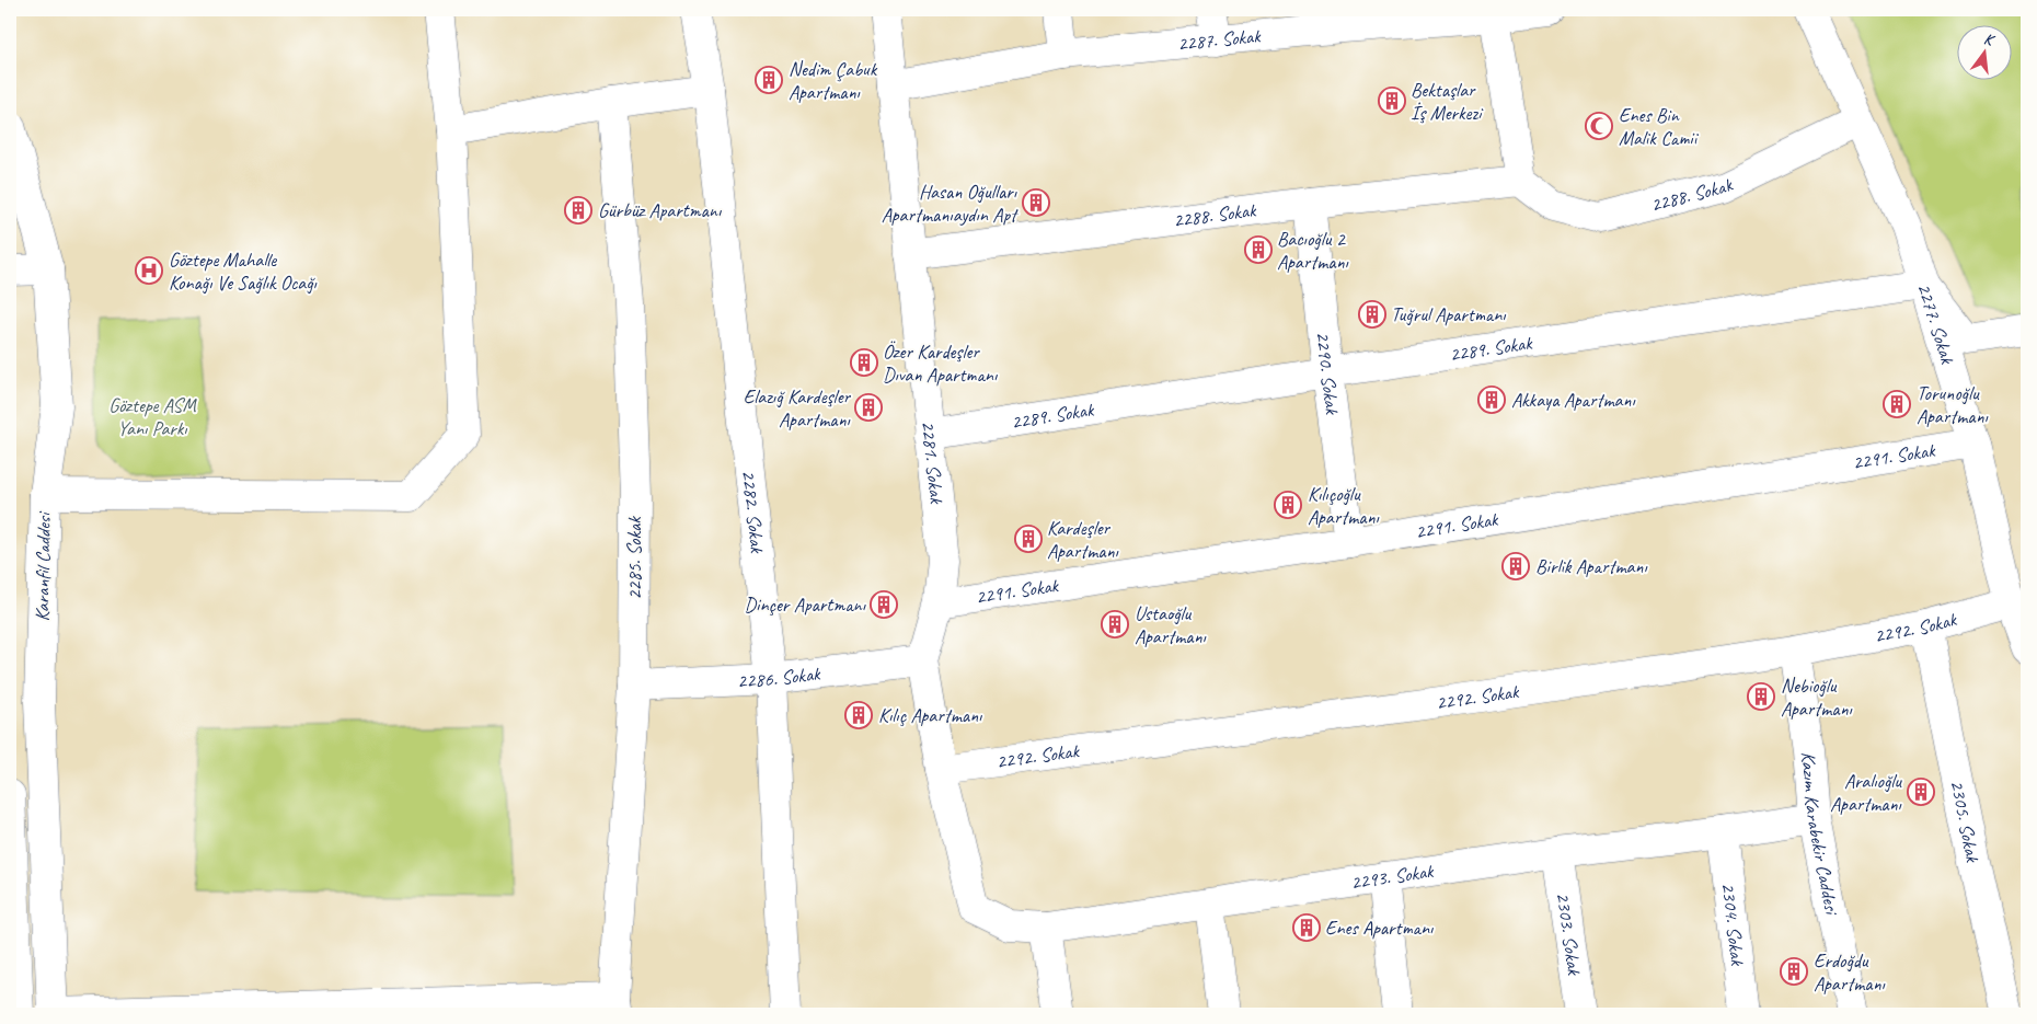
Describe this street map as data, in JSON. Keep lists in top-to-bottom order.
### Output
{
  "streets": {
    "street": [
      "2287. Sokak",
      "2288. Sokak",
      "2277. Sokak",
      "2289. Sokak",
      "2290. Sokak",
      "2291. Sokak",
      "2281. Sokak",
      "2282. Sokak",
      "2285. Sokak",
      "Karanfil Caddesi",
      "2292. Sokak",
      "2286. Sokak",
      "2305. Sokak",
      "Kazım Karabekir Caddesi",
      "2293. Sokak",
      "2304. Sokak",
      "2303. Sokak"
    ]
  },
  "crossings": [
    ["2287. Sokak", "2281. Sokak"],
    ["2288. Sokak", "2277. Sokak"],
    ["2288. Sokak", "2290. Sokak"],
    ["2288. Sokak", "2281. Sokak"],
    ["2277. Sokak", "2289. Sokak"],
    ["2277. Sokak", "2291. Sokak"],
    ["2277. Sokak", "2292. Sokak"],
    ["2289. Sokak", "2290. Sokak"],
    ["2289. Sokak", "2281. Sokak"],
    ["2290. Sokak", "2291. Sokak"],
    ["2291. Sokak", "2281. Sokak"],
    ["2281. Sokak", "2292. Sokak"],
    ["2281. Sokak", "2286. Sokak"],
    ["2281. Sokak", "2293. Sokak"],
    ["2282. Sokak", "2286. Sokak"],
    ["2285. Sokak", "2286. Sokak"],
    ["2292. Sokak", "2305. Sokak"],
    ["2292. Sokak", "Kazım Karabekir Caddesi"],
    ["Kazım Karabekir Caddesi", "2293. Sokak"],
    ["2293. Sokak", "2304. Sokak"],
    ["2293. Sokak", "2303. Sokak"]
  ],
  "parks": ["Göztepe ASM Yanı Parkı"],
  "places": {
    "building": [
      "Nedim Çabuk Apartmanı",
      "Bektaşlar İş Merkezi",
      "Hasan Oğulları Apartmanıaydın Apt",
      "Gürbüz Apartmanı",
      "Bacıoğlu 2 Apartmanı",
      "Tuğrul Apartmanı",
      "Özer Kardeşler Dıvan Apartmanı",
      "Akkaya Apartmanı",
      "Torunoğlu Apartmanı",
      "Elazığ Kardeşler Apartmanı",
      "Kılıçoğlu Apartmanı",
      "Kardeşler Apartmanı",
      "Birlik Apartmanı",
      "Dinçer Apartmanı",
      "Ustaoğlu Apartmanı",
      "Nebioğlu Apartmanı",
      "Kılıç Apartmanı",
      "Aralıoğlu Apartmanı",
      "Enes Apartmanı",
      "Erdoğdu Apartmanı"
    ],
    "mosque": ["Enes Bin Malik Camii"],
    "hospital": ["Göztepe Mahalle Konağı Ve Sağlık Ocağı"]
  },
  "north": "top"
}
